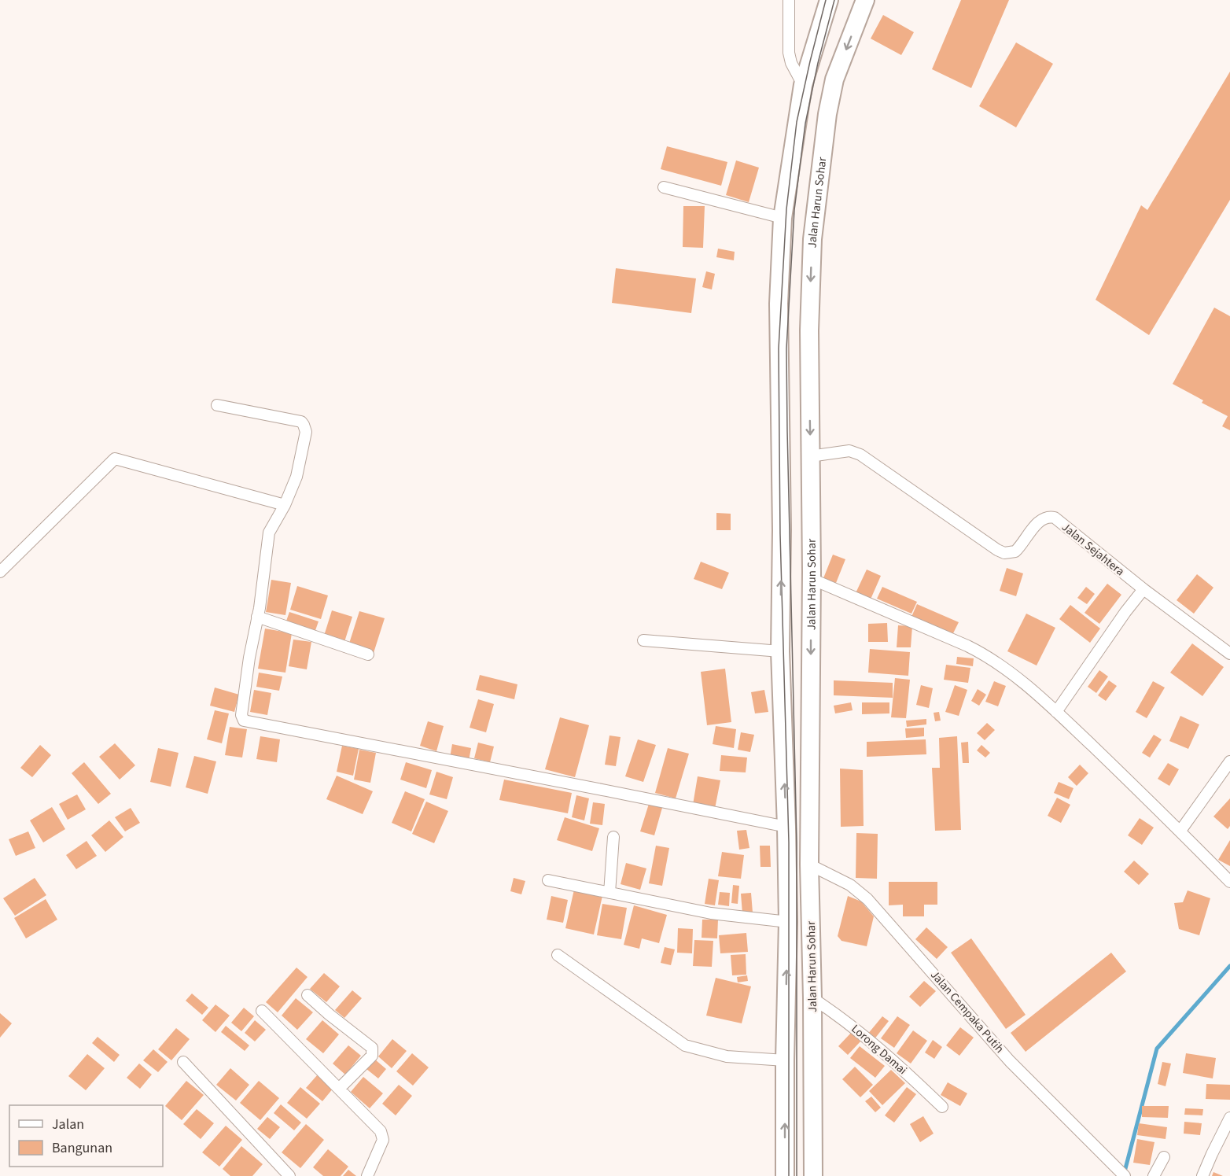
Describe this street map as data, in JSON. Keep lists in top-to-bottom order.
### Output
{
  "streets": {
    "highway": ["Jalan Harun Sohar"],
    "street": ["Jalan Sejahtera", "Jalan Cempaka Putih", "Lorong Damai"]
  },
  "crossings": [
    ["Jalan Harun Sohar", "Jalan Sejahtera"],
    ["Jalan Harun Sohar", "Jalan Cempaka Putih"],
    ["Jalan Harun Sohar", "Lorong Damai"]
  ],
  "legend": ["Jalan", "Bangunan"]
}
